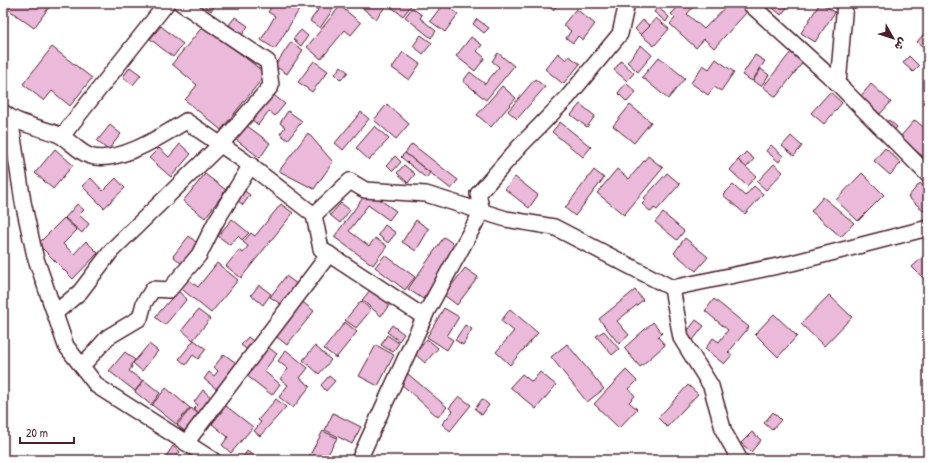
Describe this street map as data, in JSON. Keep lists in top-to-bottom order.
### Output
{
  "scale_bar": "20 m",
  "north": "bottom right"
}
